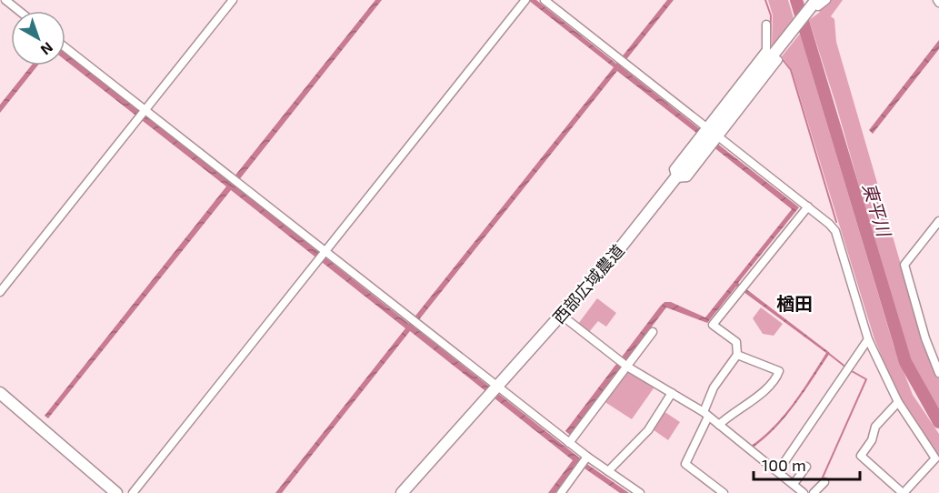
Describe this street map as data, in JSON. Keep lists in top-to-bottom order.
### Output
{
  "streets": {
    "street": ["西部広域農道"]
  },
  "districts": ["楢田"],
  "water": ["東平川"],
  "scale_bar": "100 m",
  "north": "bottom right"
}
